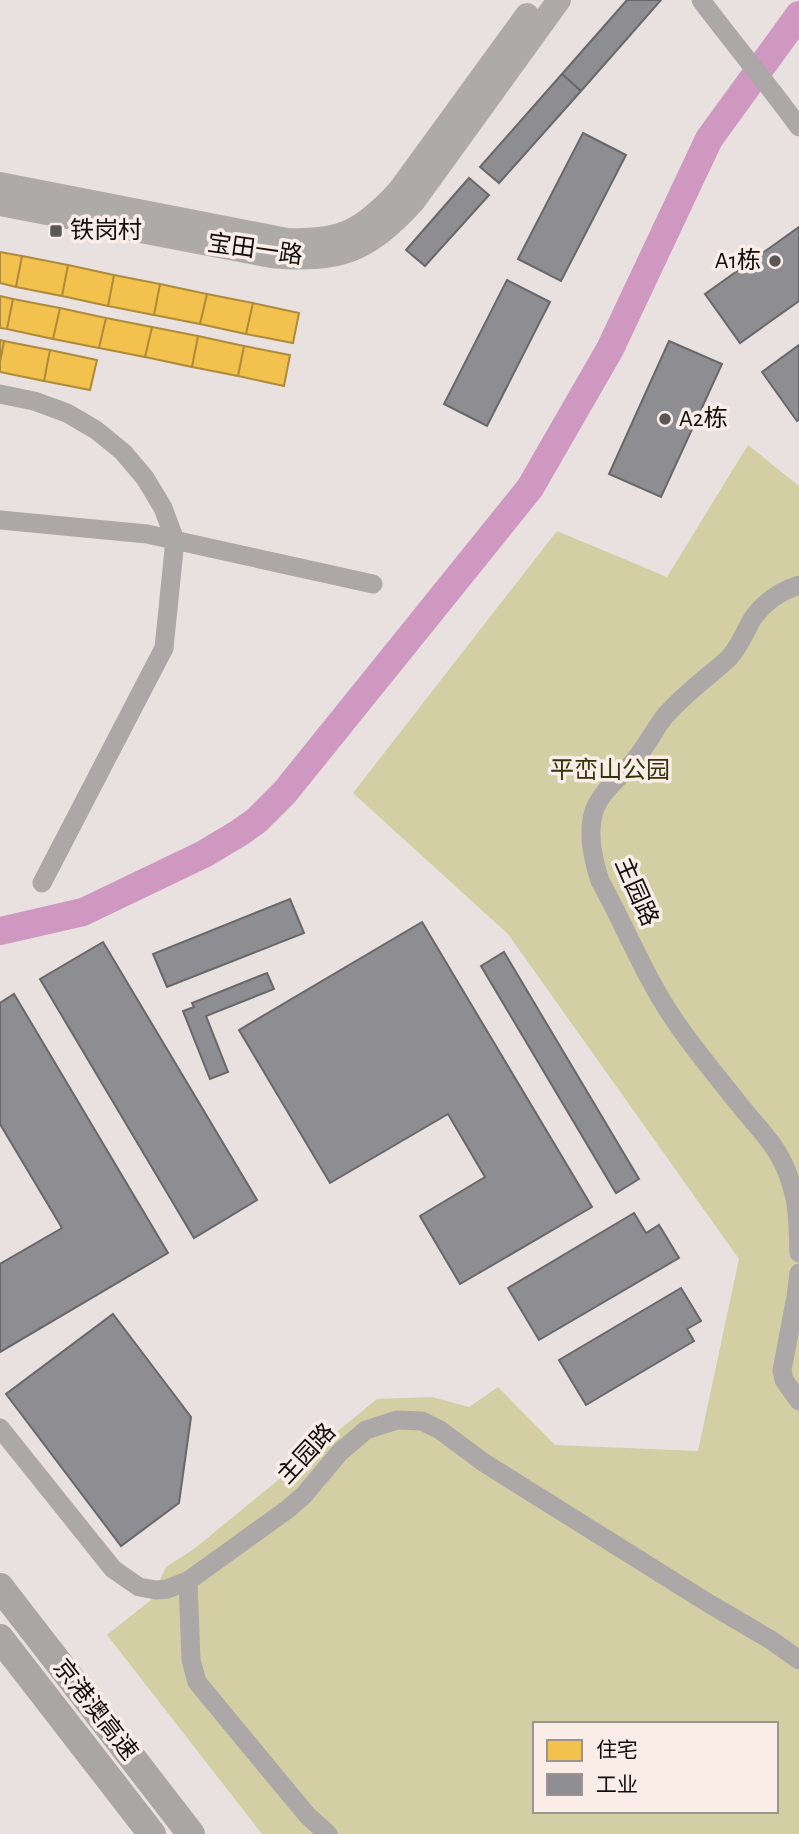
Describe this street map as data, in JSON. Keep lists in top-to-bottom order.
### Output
{
  "streets": {
    "highway": ["京港澳高速"],
    "main road": ["宝田一路"],
    "street": ["主园路"]
  },
  "parks": ["平峦山公园"],
  "places": {
    "transit": ["铁岗村"],
    "other": ["A1栋", "A2栋"]
  },
  "legend": ["住宅", "工业"]
}
